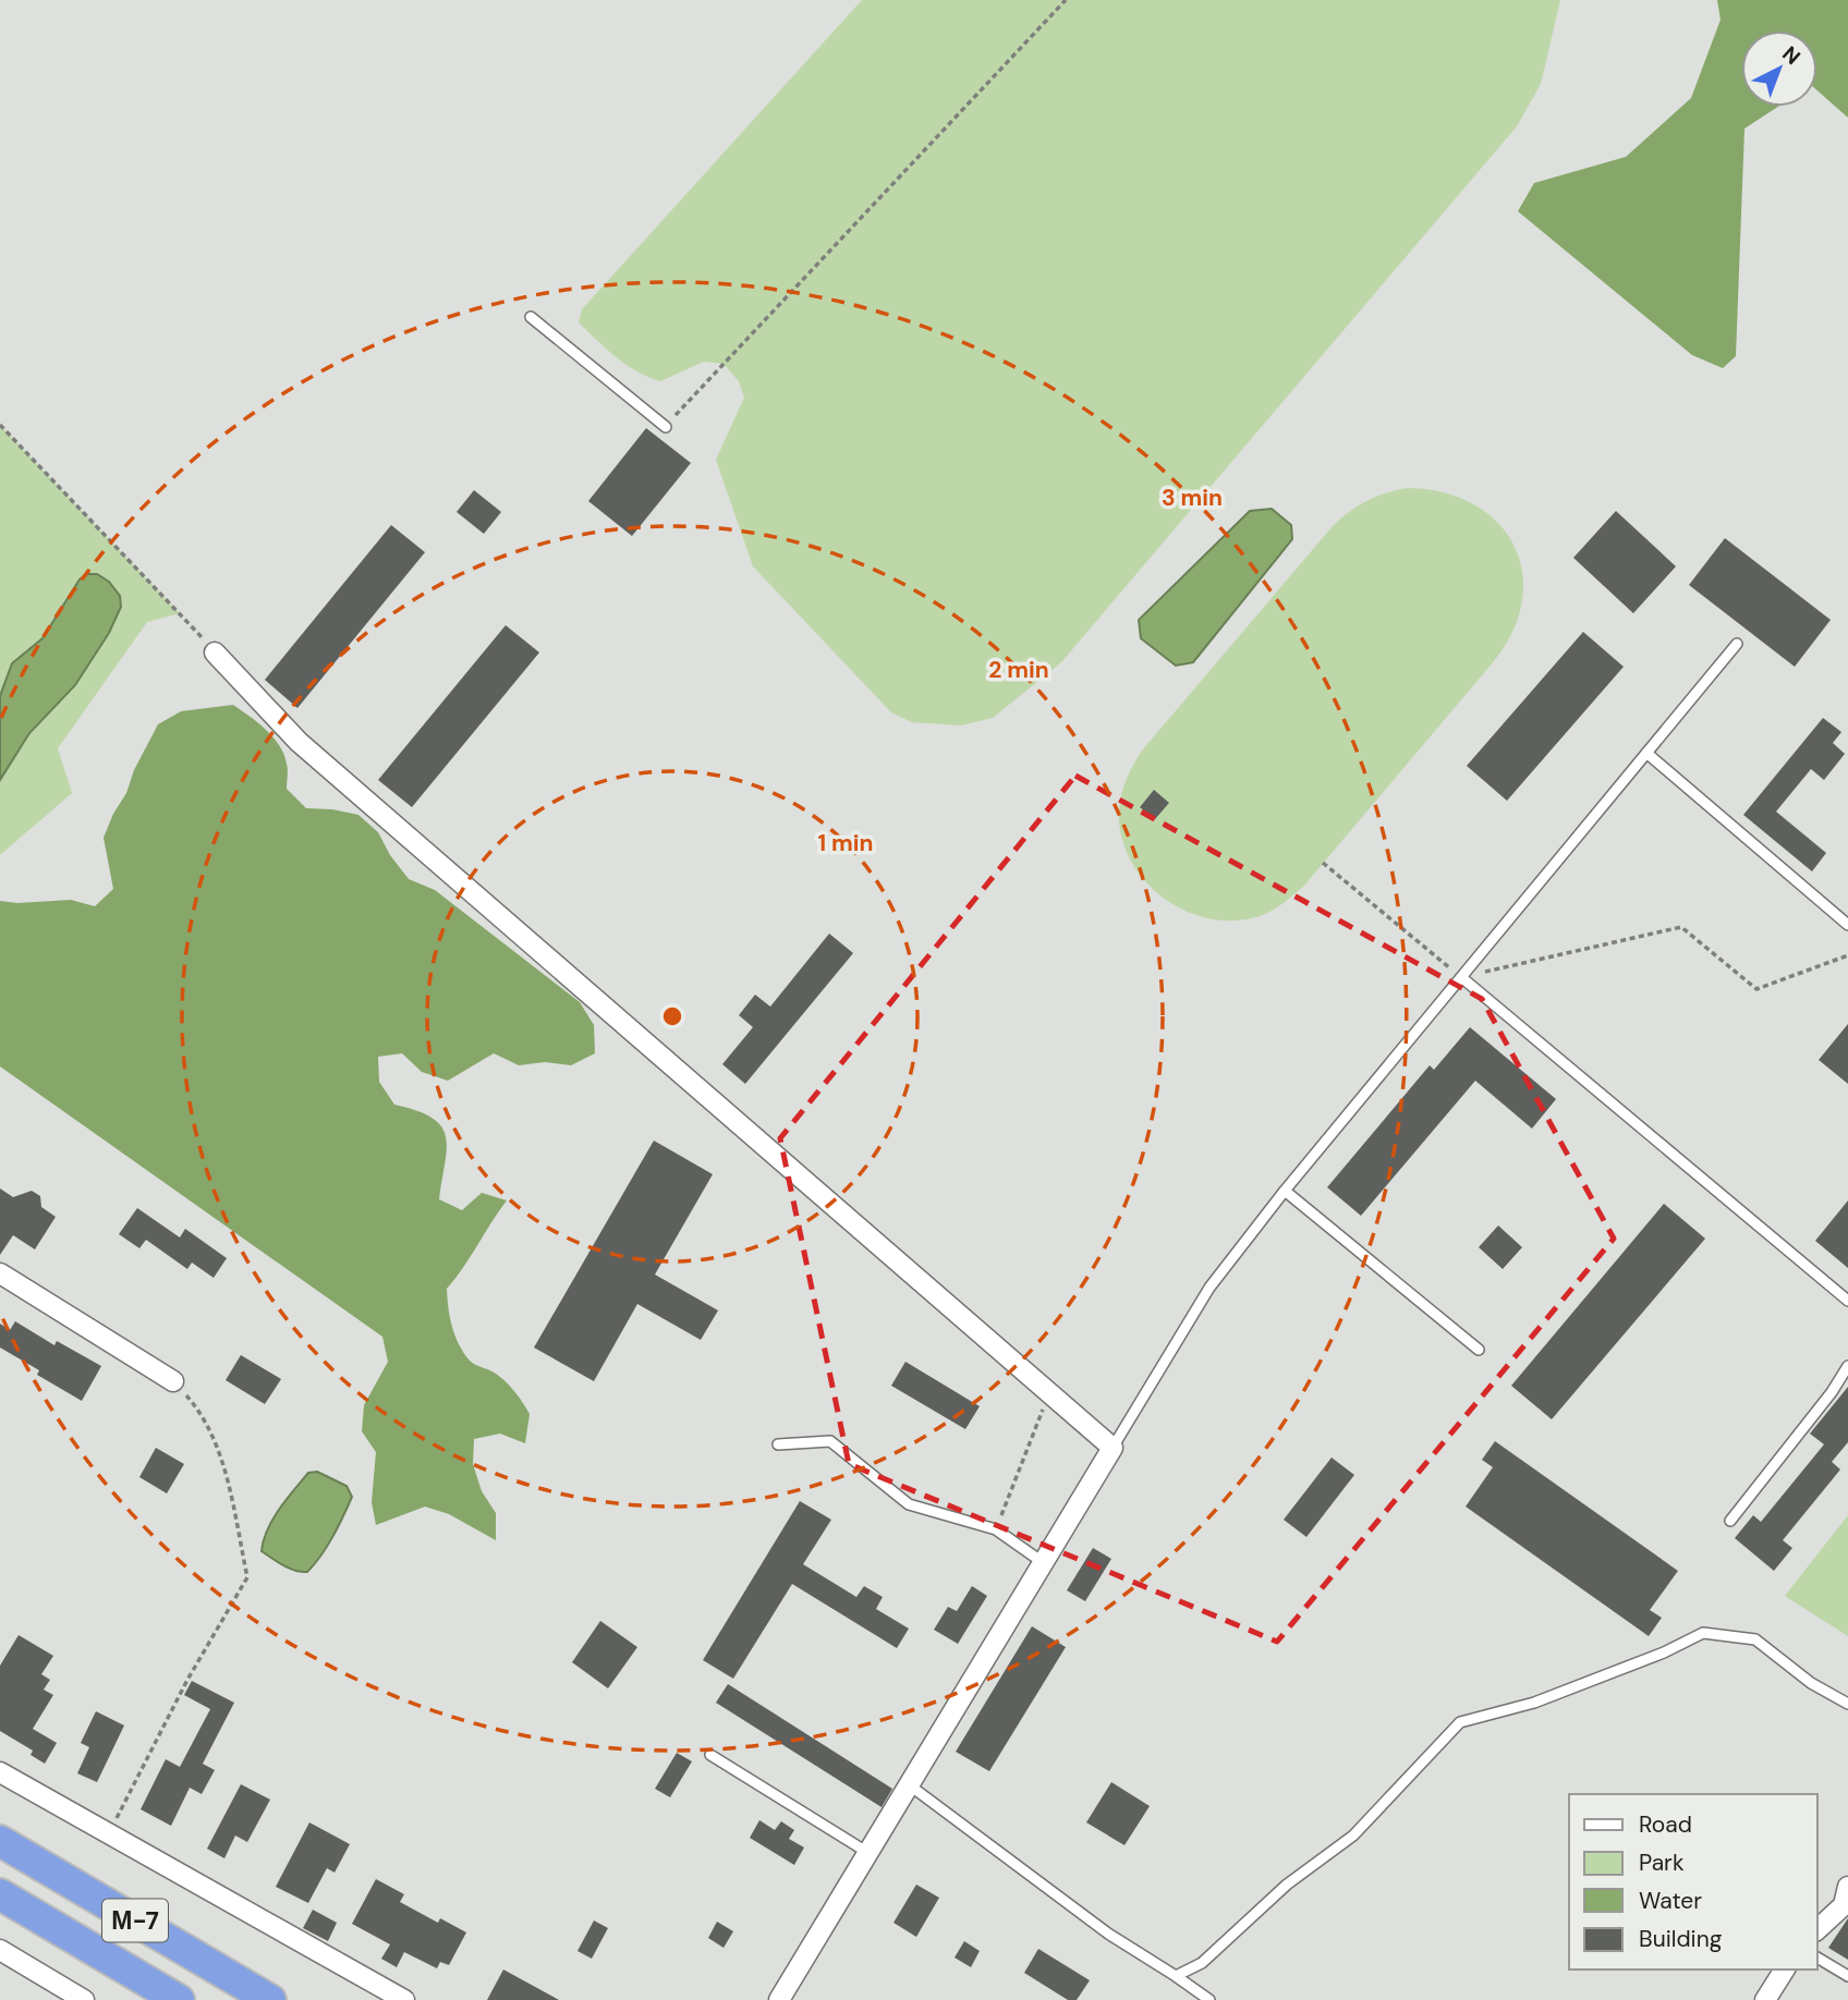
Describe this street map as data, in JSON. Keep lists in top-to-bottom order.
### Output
{
  "streets": {
    "highway": ["М-7"]
  },
  "legend": [
    "Road",
    "Park",
    "Water",
    "Building"
  ],
  "north": "top right",
  "rings": ["3 min", "2 min", "1 min"]
}
